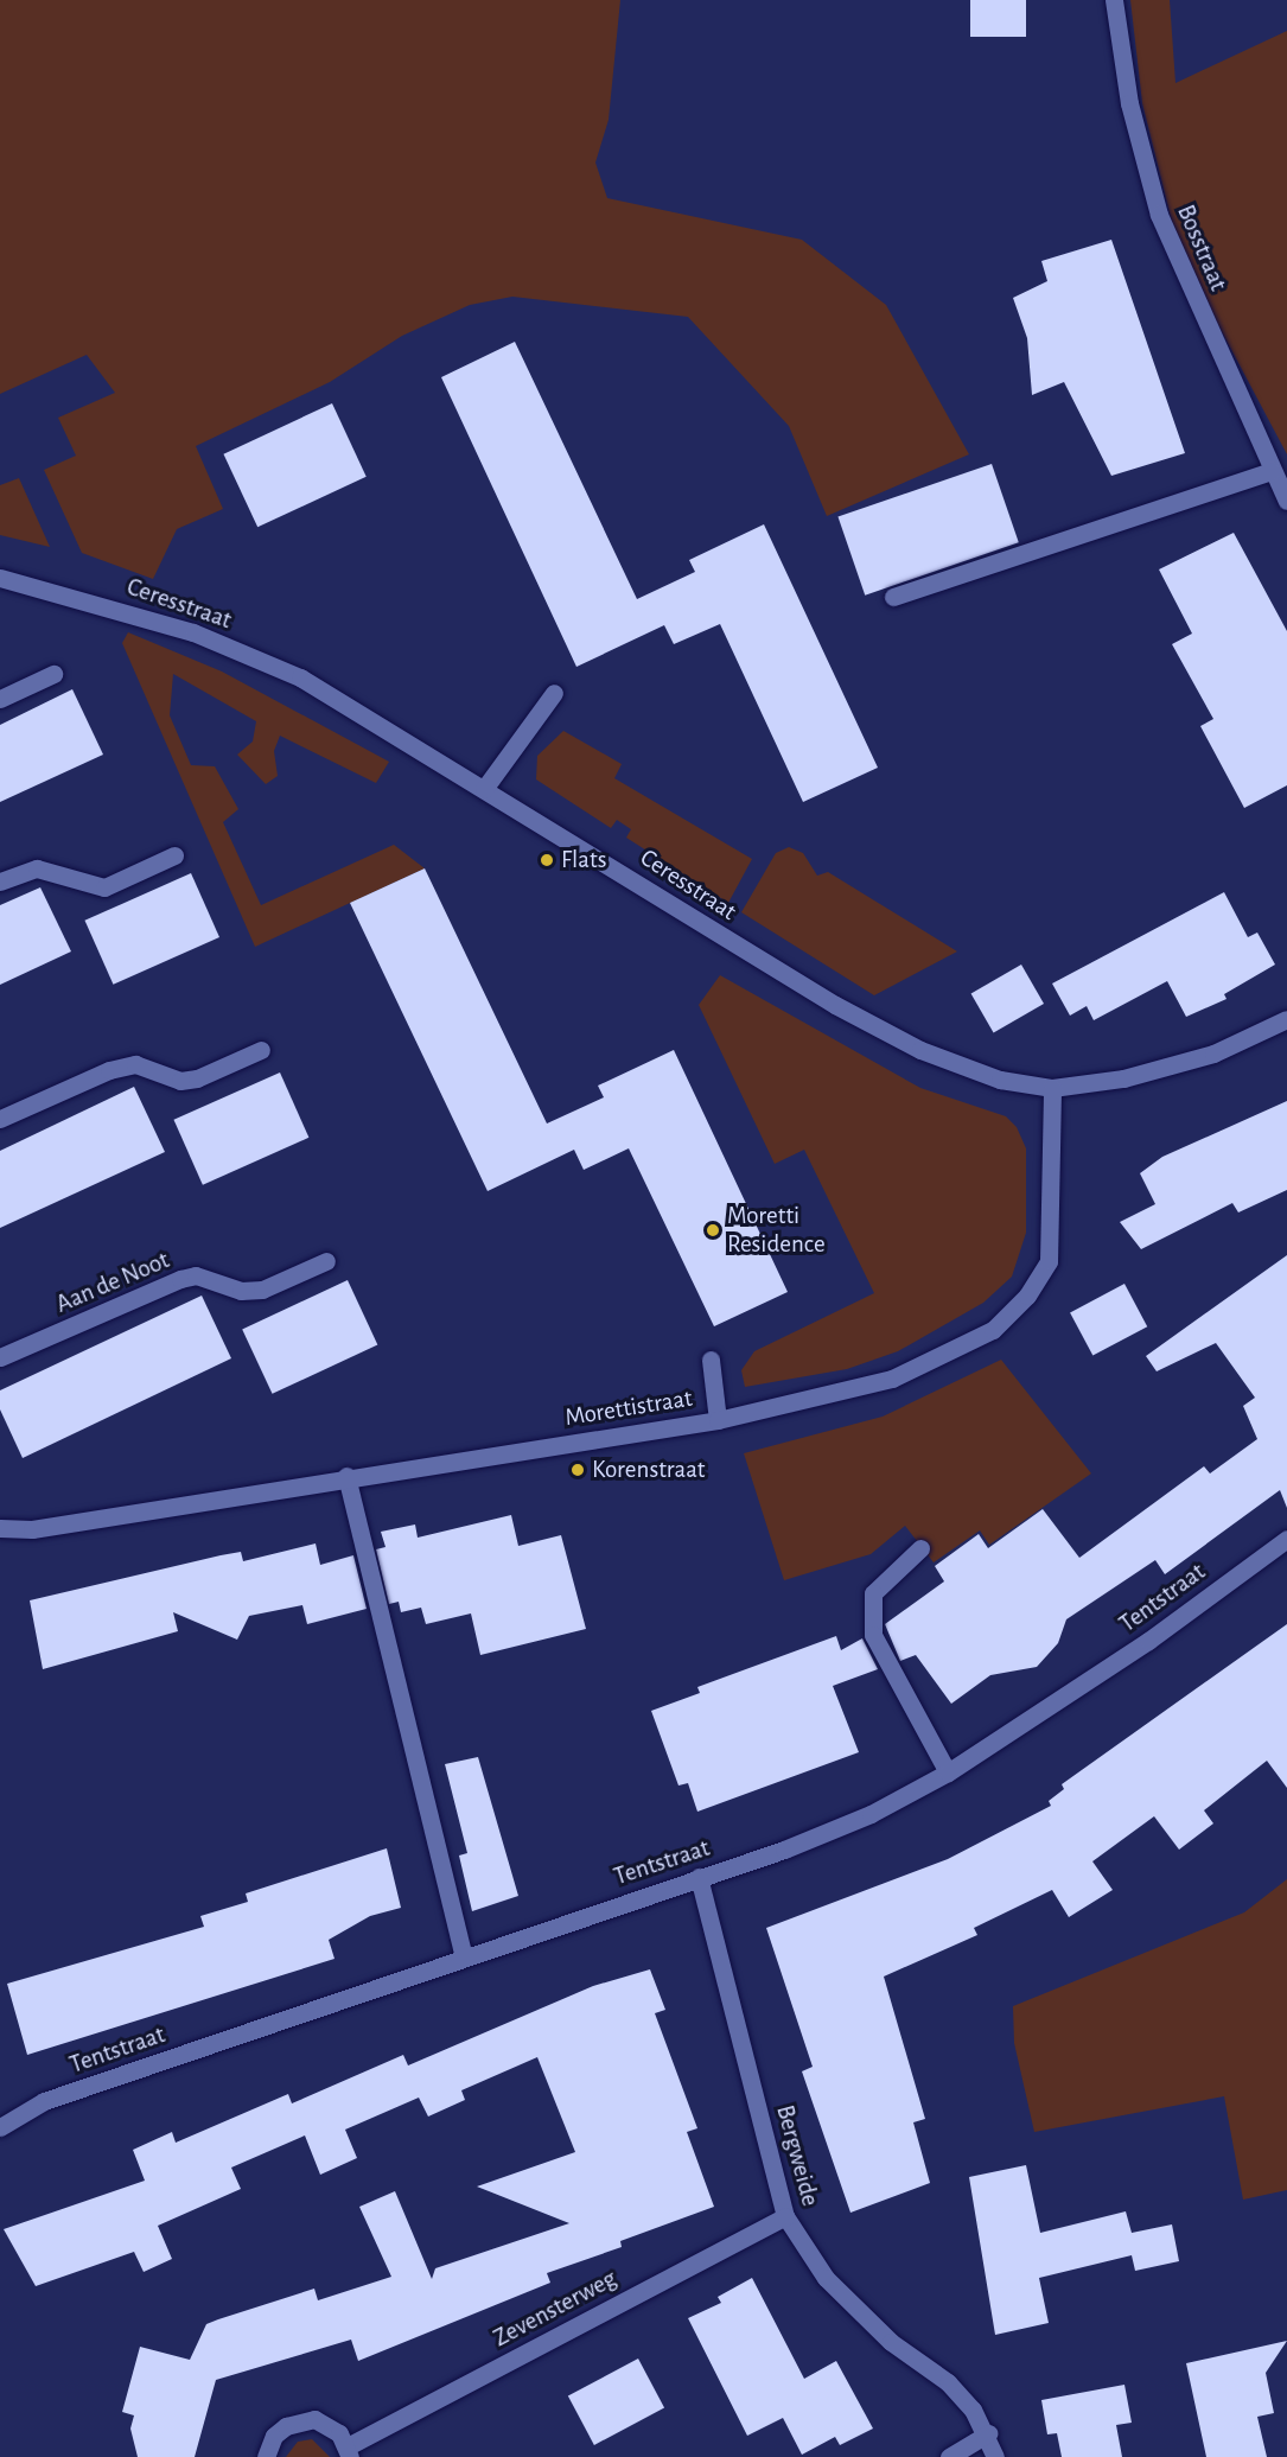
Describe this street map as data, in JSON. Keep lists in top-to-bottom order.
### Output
{
  "streets": {
    "street": [
      "Bosstraat",
      "Ceresstraat",
      "Aan de Noot",
      "Morettistraat",
      "Tentstraat",
      "Bergweide",
      "Zevensterweg"
    ]
  },
  "crossings": [
    ["Ceresstraat", "Morettistraat"],
    ["Tentstraat", "Bergweide"],
    ["Bergweide", "Zevensterweg"]
  ],
  "places": ["Flats", "Moretti Residence", "Korenstraat"]
}
